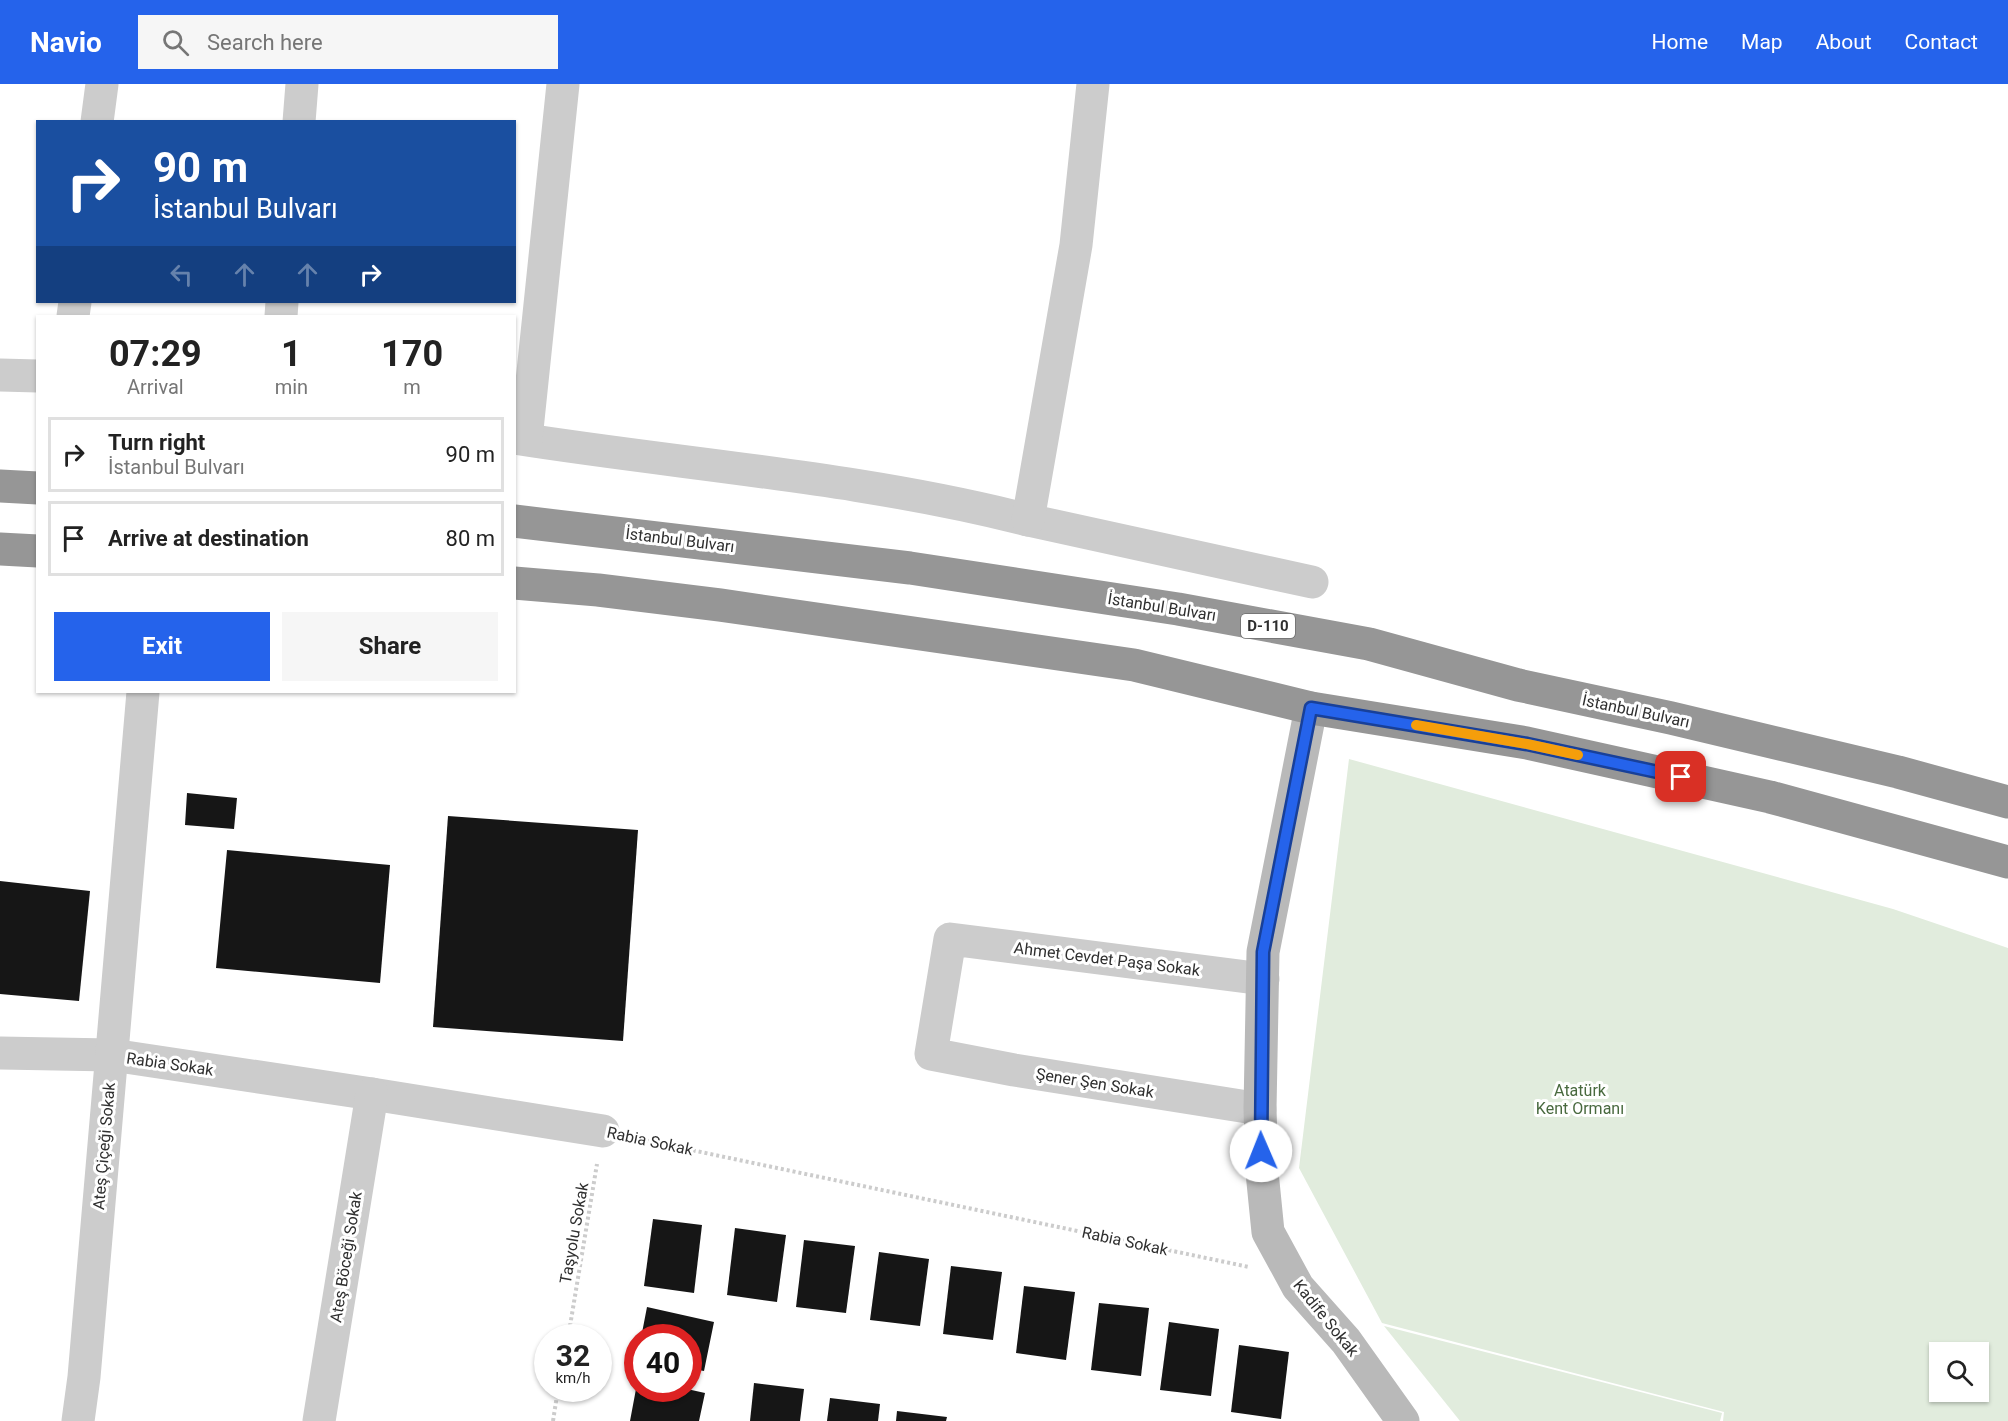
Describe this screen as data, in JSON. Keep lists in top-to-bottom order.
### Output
{
  "streets": {
    "highway": ["İstanbul Bulvarı", "D-110"],
    "street": [
      "Ahmet Cevdet Paşa Sokak",
      "Rabia Sokak",
      "Şener Şen Sokak",
      "Ateş Çiçeği Sokak",
      "Ateş Böceği Sokak",
      "Kadife Sokak"
    ],
    "path": ["Taşyolu Sokak"]
  },
  "crossings": [
    ["Ahmet Cevdet Paşa Sokak", "Şener Şen Sokak"],
    ["Ahmet Cevdet Paşa Sokak", "Kadife Sokak"],
    ["Rabia Sokak", "Ateş Çiçeği Sokak"],
    ["Rabia Sokak", "Taşyolu Sokak"],
    ["Rabia Sokak", "Ateş Böceği Sokak"],
    ["Rabia Sokak", "Kadife Sokak"],
    ["Şener Şen Sokak", "Kadife Sokak"]
  ],
  "parks": ["Atatürk Kent Ormanı"],
  "page": {
    "header": "Navio",
    "search": "Search here",
    "nav": [
      "Home",
      "Map",
      "About",
      "Contact"
    ],
    "turn": ["90 m", "İstanbul Bulvarı"],
    "eta": [
      "07:29",
      "Arrival",
      "1",
      "min",
      "170",
      "m"
    ],
    "list": [
      {
        "name": "Turn right",
        "note": "İstanbul Bulvarı",
        "value": "90 m"
      },
      {
        "name": "Arrive at destination",
        "value": "80 m"
      }
    ],
    "buttons": ["Exit", "Share"],
    "speed": "32 km/h",
    "limit": "40"
  }
}
